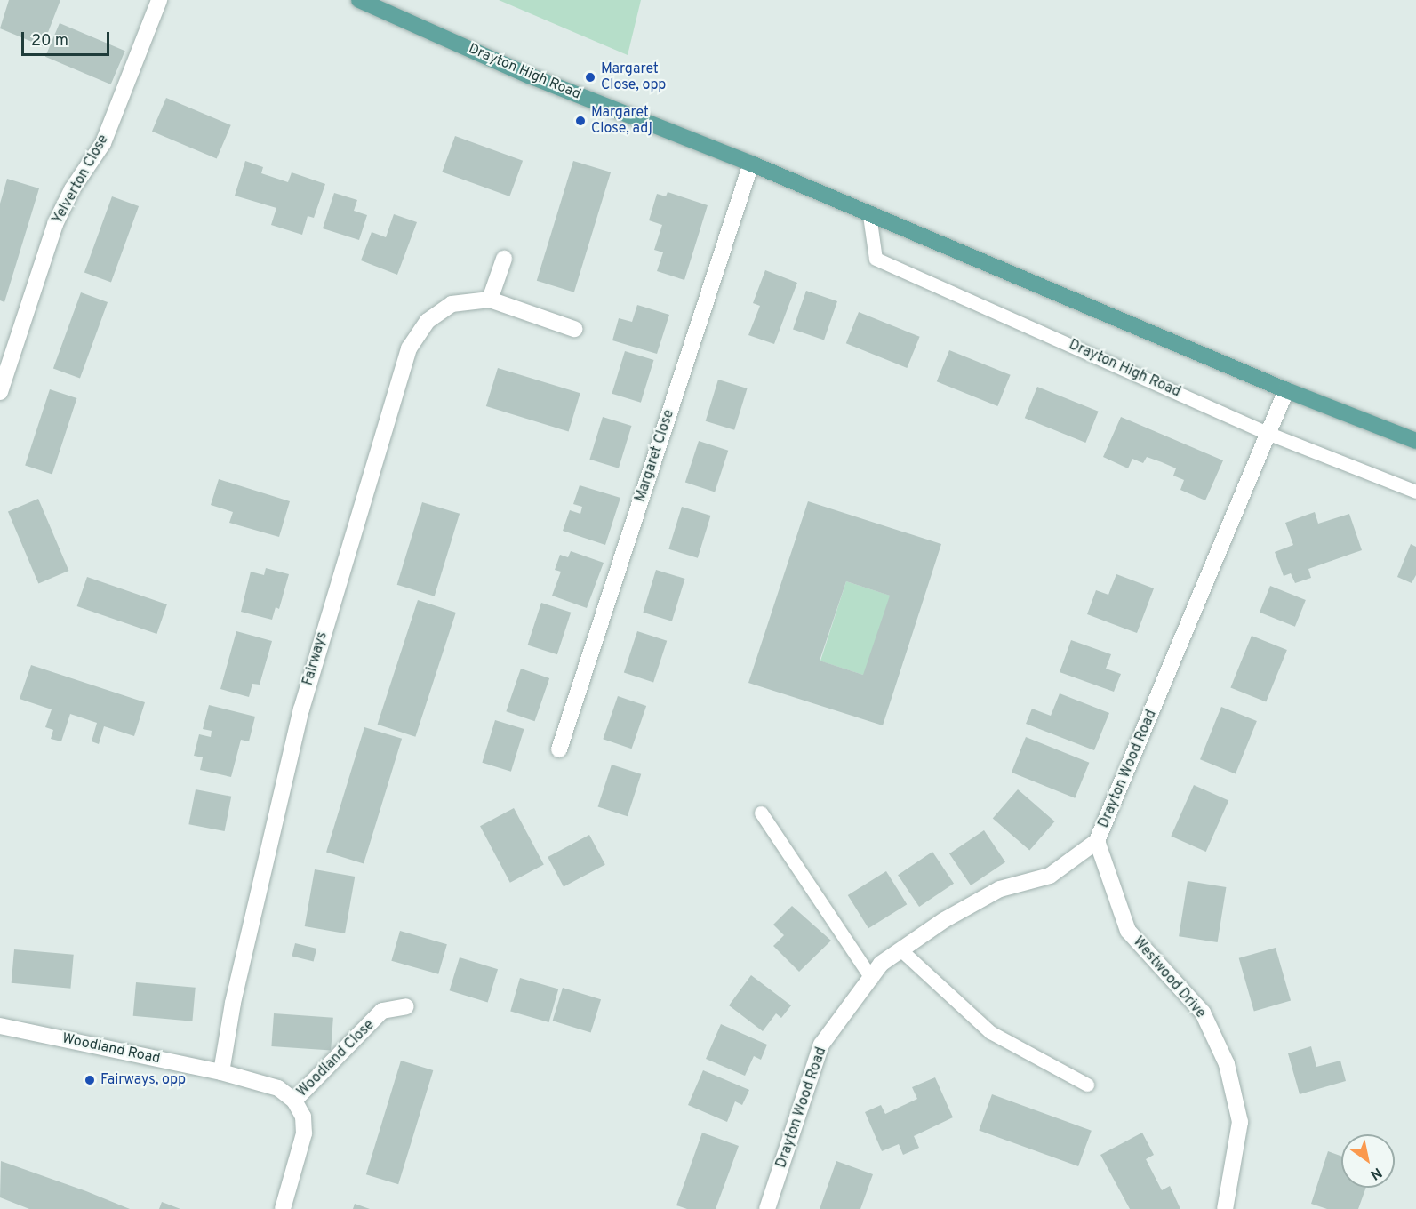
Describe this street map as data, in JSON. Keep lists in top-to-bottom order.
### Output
{
  "streets": {
    "main road": ["Drayton High Road"],
    "street": [
      "Yelverton Close",
      "Margaret Close",
      "Fairways",
      "Drayton Wood Road",
      "Westwood Drive",
      "Woodland Road",
      "Woodland Close"
    ]
  },
  "crossings": [
    ["Drayton High Road", "Margaret Close"],
    ["Drayton High Road", "Drayton Wood Road"],
    ["Fairways", "Woodland Road"],
    ["Drayton Wood Road", "Westwood Drive"],
    ["Woodland Road", "Woodland Close"]
  ],
  "places": ["Margaret Close, opp", "Margaret Close, adj", "Fairways, opp"],
  "scale_bar": "20 m",
  "north": "bottom right"
}
